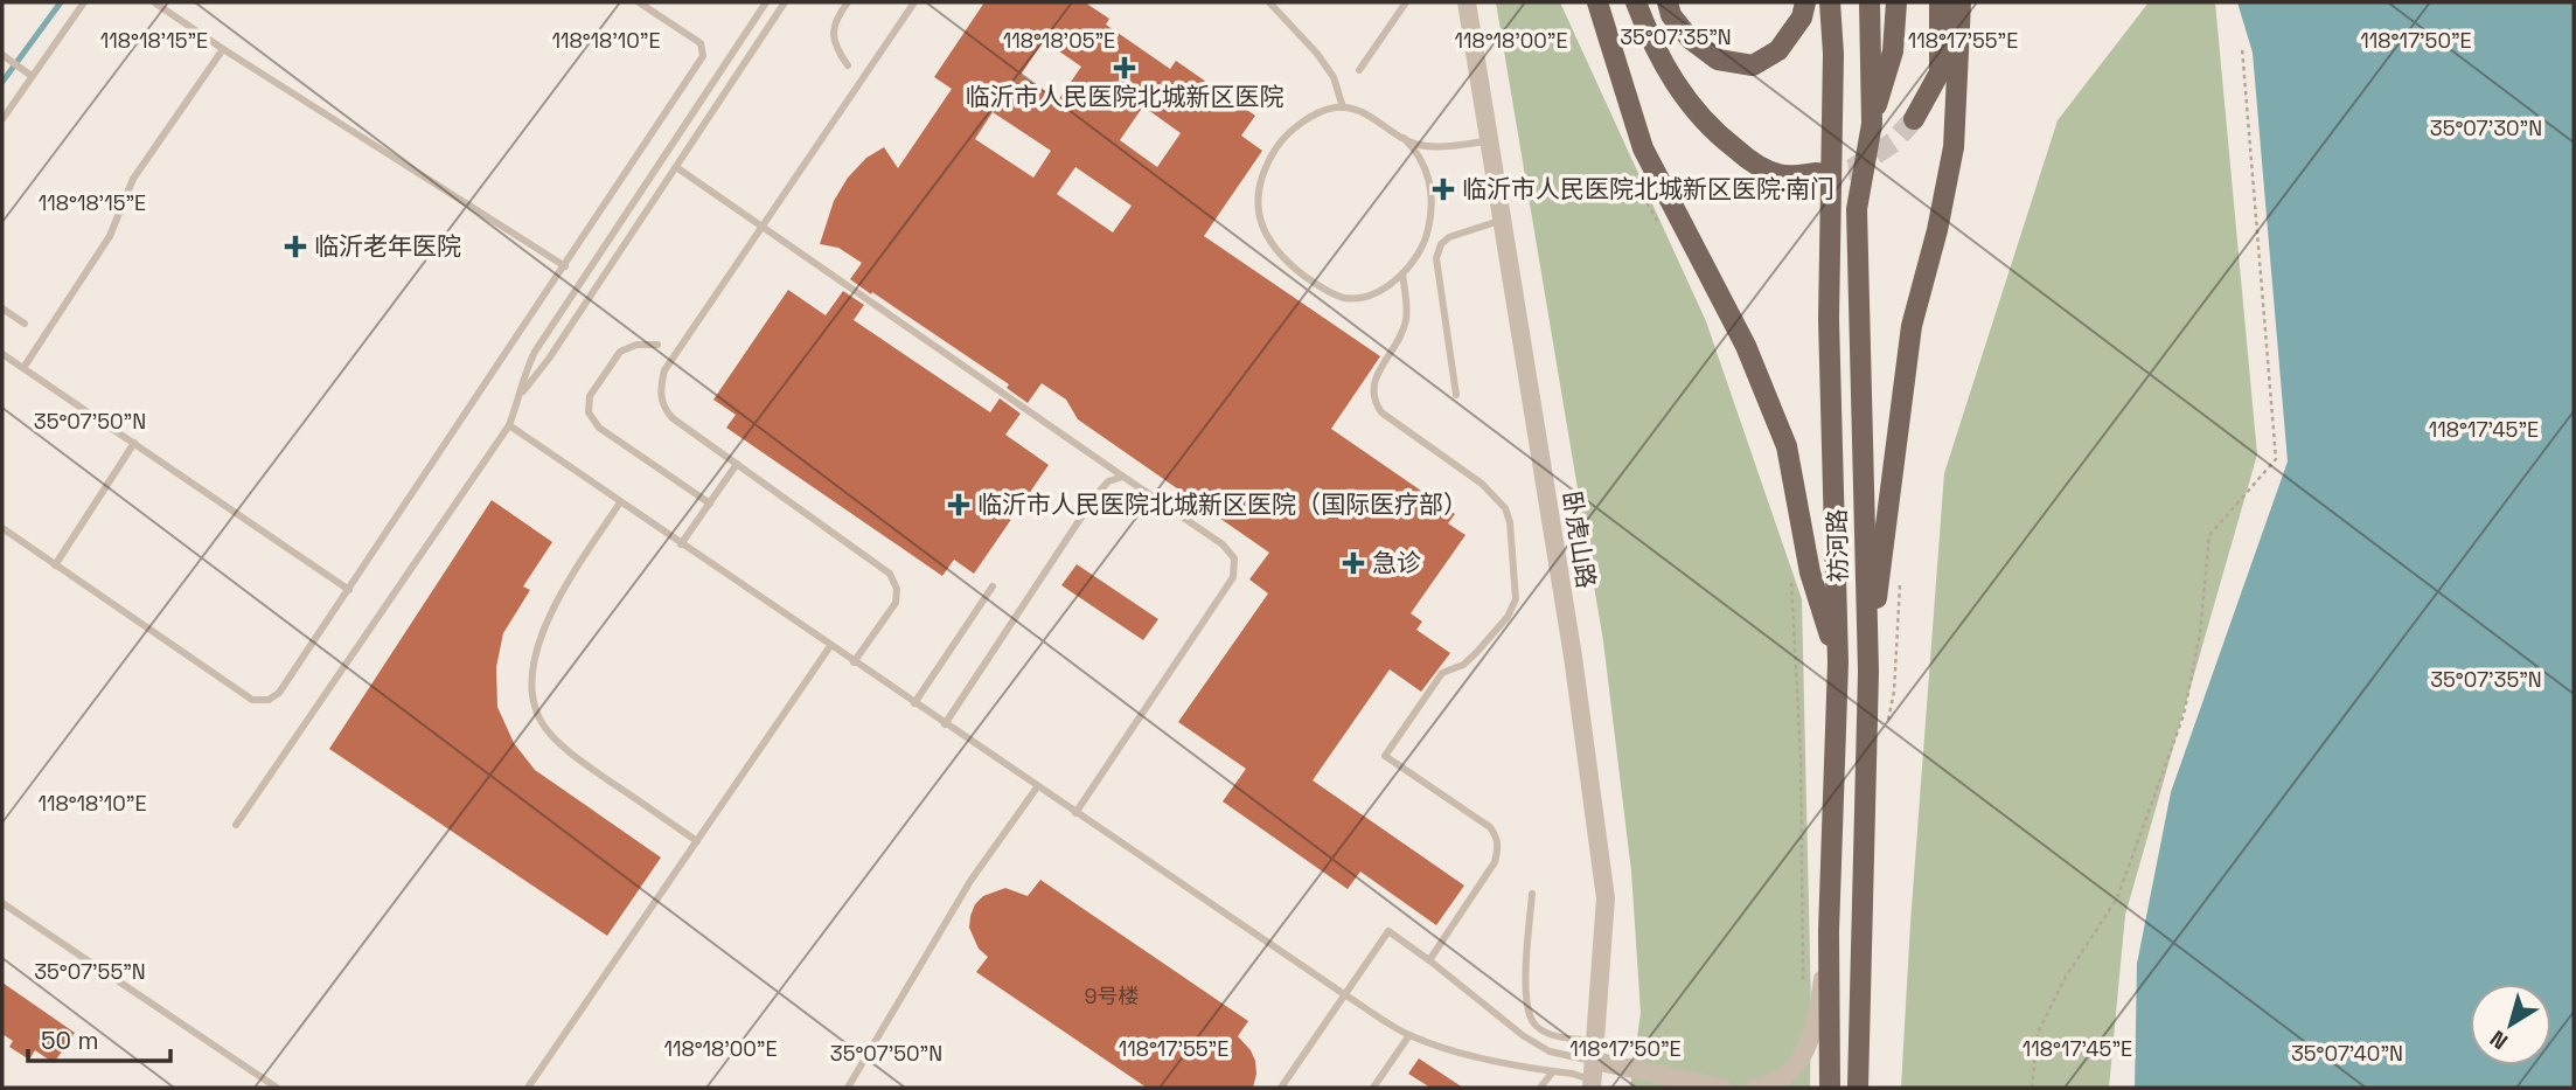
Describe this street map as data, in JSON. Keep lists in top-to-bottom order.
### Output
{
  "streets": {
    "main road": ["祊河路"],
    "street": ["卧虎山路"]
  },
  "places": {
    "health": [
      "临沂市人民医院北城新区医院",
      "临沂市人民医院北城新区医院·南门",
      "临沂老年医院",
      "临沂市人民医院北城新区医院（国际医疗部）",
      "急诊"
    ]
  },
  "house_numbers": ["9号楼"],
  "scale_bar": "50 m",
  "north": "bottom left",
  "coordinates": [
    "35°07'35\"N",
    "118°18'15\"E",
    "118°18'10\"E",
    "118°18'05\"E",
    "118°18'00\"E",
    "118°17'55\"E",
    "118°17'50\"E",
    "35°07'30\"N",
    "35°07'50\"N",
    "118°17'45\"E",
    "35°07'55\"N",
    "35°07'40\"N"
  ]
}
